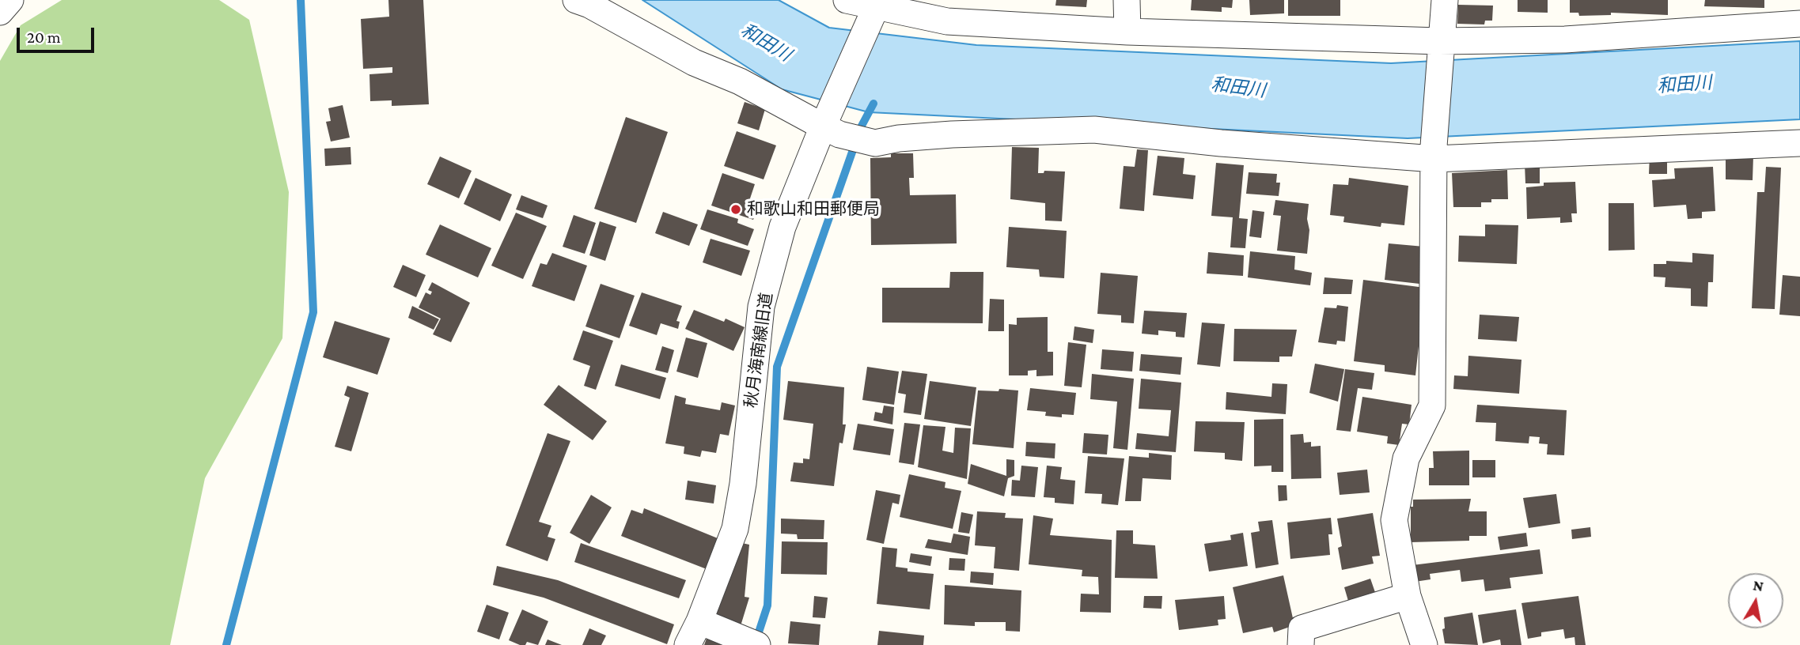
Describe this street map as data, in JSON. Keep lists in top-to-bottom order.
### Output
{
  "streets": {
    "street": ["秋月海南線旧道"]
  },
  "water": ["和田川"],
  "places": ["和歌山和田郵便局"],
  "scale_bar": "20 m",
  "north": "top"
}
